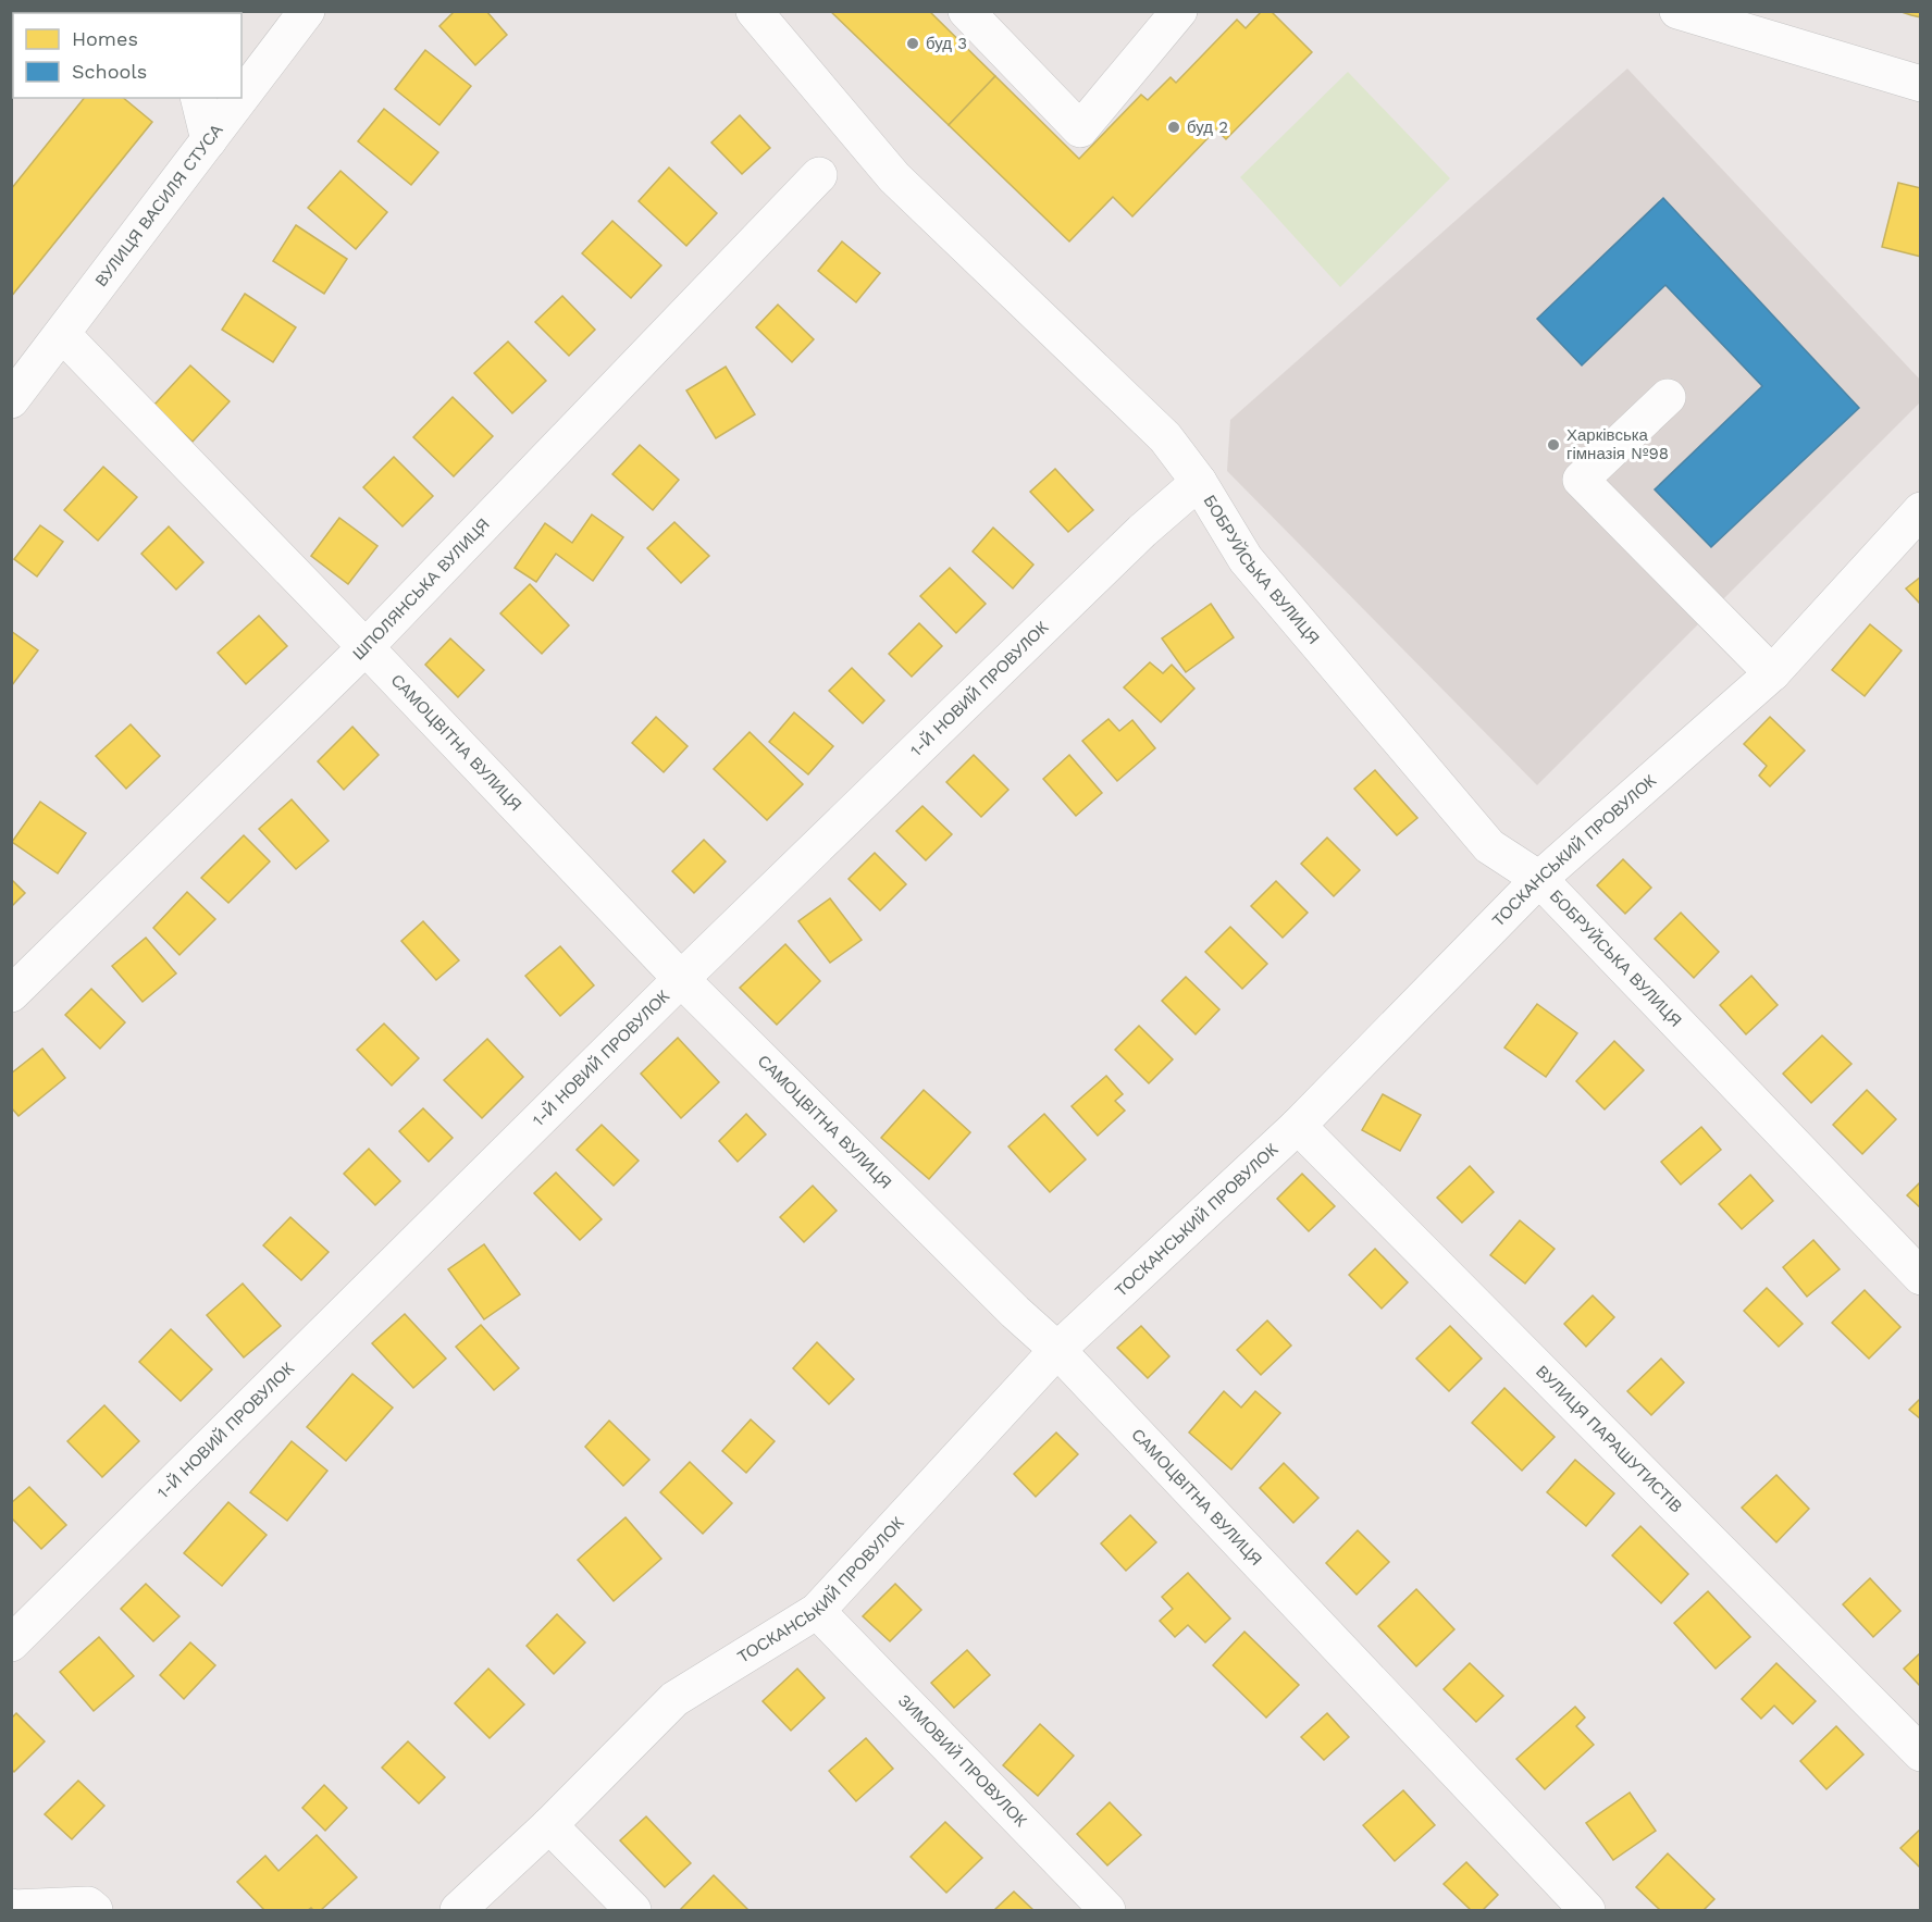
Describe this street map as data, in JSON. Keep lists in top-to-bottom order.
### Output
{
  "streets": {
    "street": [
      "ВУЛИЦЯ ВАСИЛЯ СТУСА",
      "БОБРУЙСЬКА ВУЛИЦЯ",
      "ШПОЛЯНСЬКА ВУЛИЦЯ",
      "1-Й НОВИЙ ПРОВУЛОК",
      "САМОЦВІТНА ВУЛИЦЯ",
      "ТОСКАНСЬКИЙ ПРОВУЛОК",
      "ВУЛИЦЯ ПАРАШУТИСТІВ",
      "ЗИМОВИЙ ПРОВУЛОК"
    ]
  },
  "crossings": [
    ["ВУЛИЦЯ ВАСИЛЯ СТУСА", "САМОЦВІТНА ВУЛИЦЯ"],
    ["БОБРУЙСЬКА ВУЛИЦЯ", "1-Й НОВИЙ ПРОВУЛОК"],
    ["БОБРУЙСЬКА ВУЛИЦЯ", "ТОСКАНСЬКИЙ ПРОВУЛОК"],
    ["ШПОЛЯНСЬКА ВУЛИЦЯ", "САМОЦВІТНА ВУЛИЦЯ"],
    ["1-Й НОВИЙ ПРОВУЛОК", "САМОЦВІТНА ВУЛИЦЯ"],
    ["САМОЦВІТНА ВУЛИЦЯ", "ТОСКАНСЬКИЙ ПРОВУЛОК"],
    ["ТОСКАНСЬКИЙ ПРОВУЛОК", "ВУЛИЦЯ ПАРАШУТИСТІВ"],
    ["ТОСКАНСЬКИЙ ПРОВУЛОК", "ЗИМОВИЙ ПРОВУЛОК"]
  ],
  "places": ["буд 3", "буд 2", "Харківська гімназія №98"],
  "legend": ["Homes", "Schools"]
}
